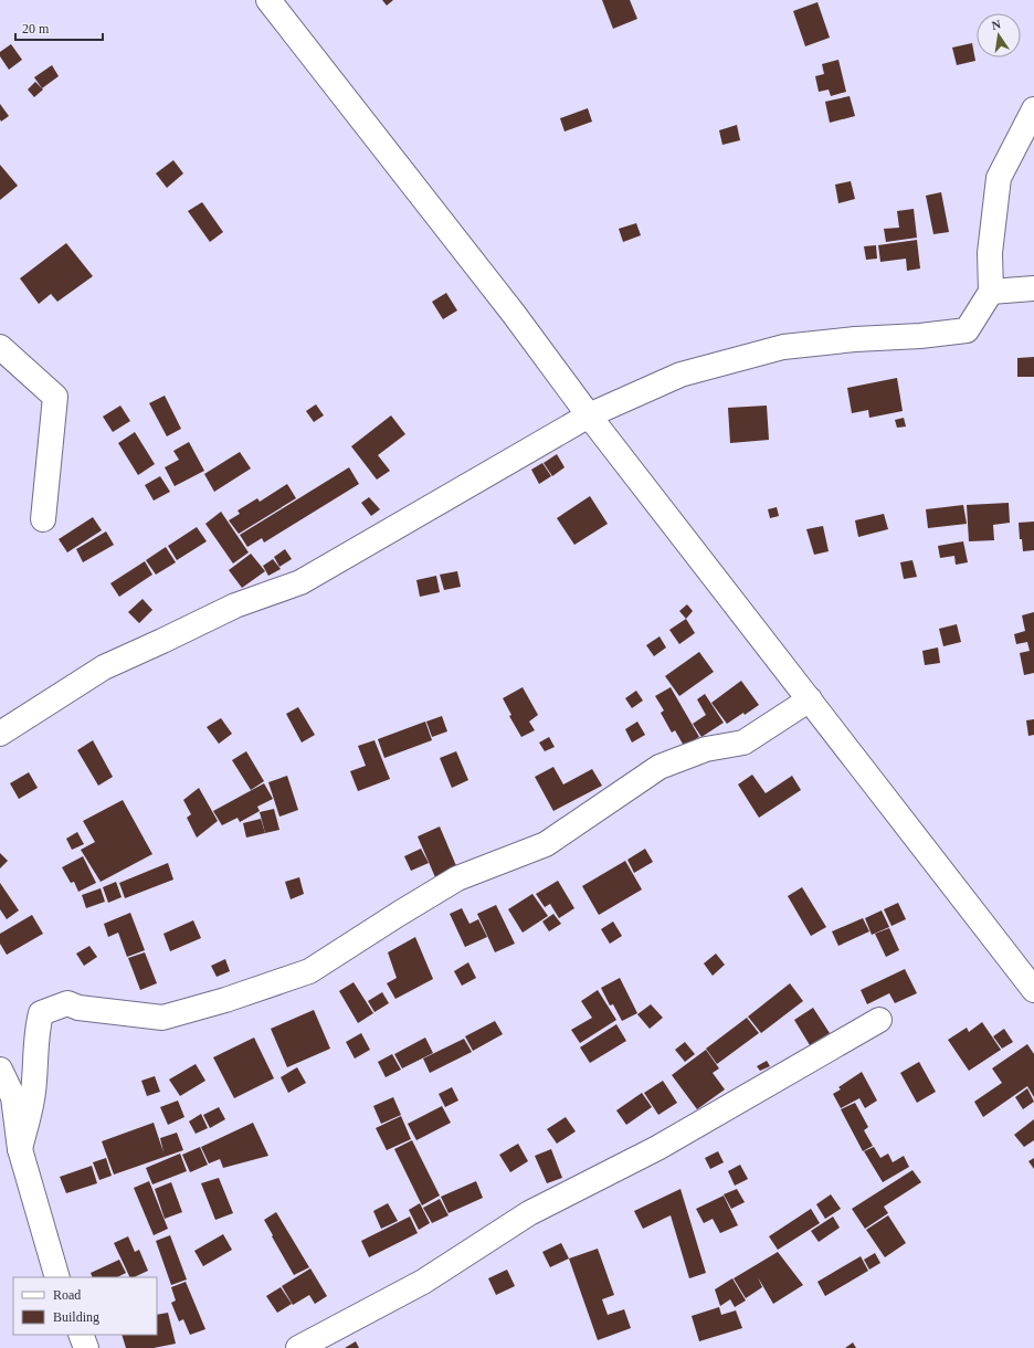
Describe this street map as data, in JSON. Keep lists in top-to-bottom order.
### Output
{
  "legend": ["Road", "Building"],
  "scale_bar": "20 m",
  "north": "top"
}
